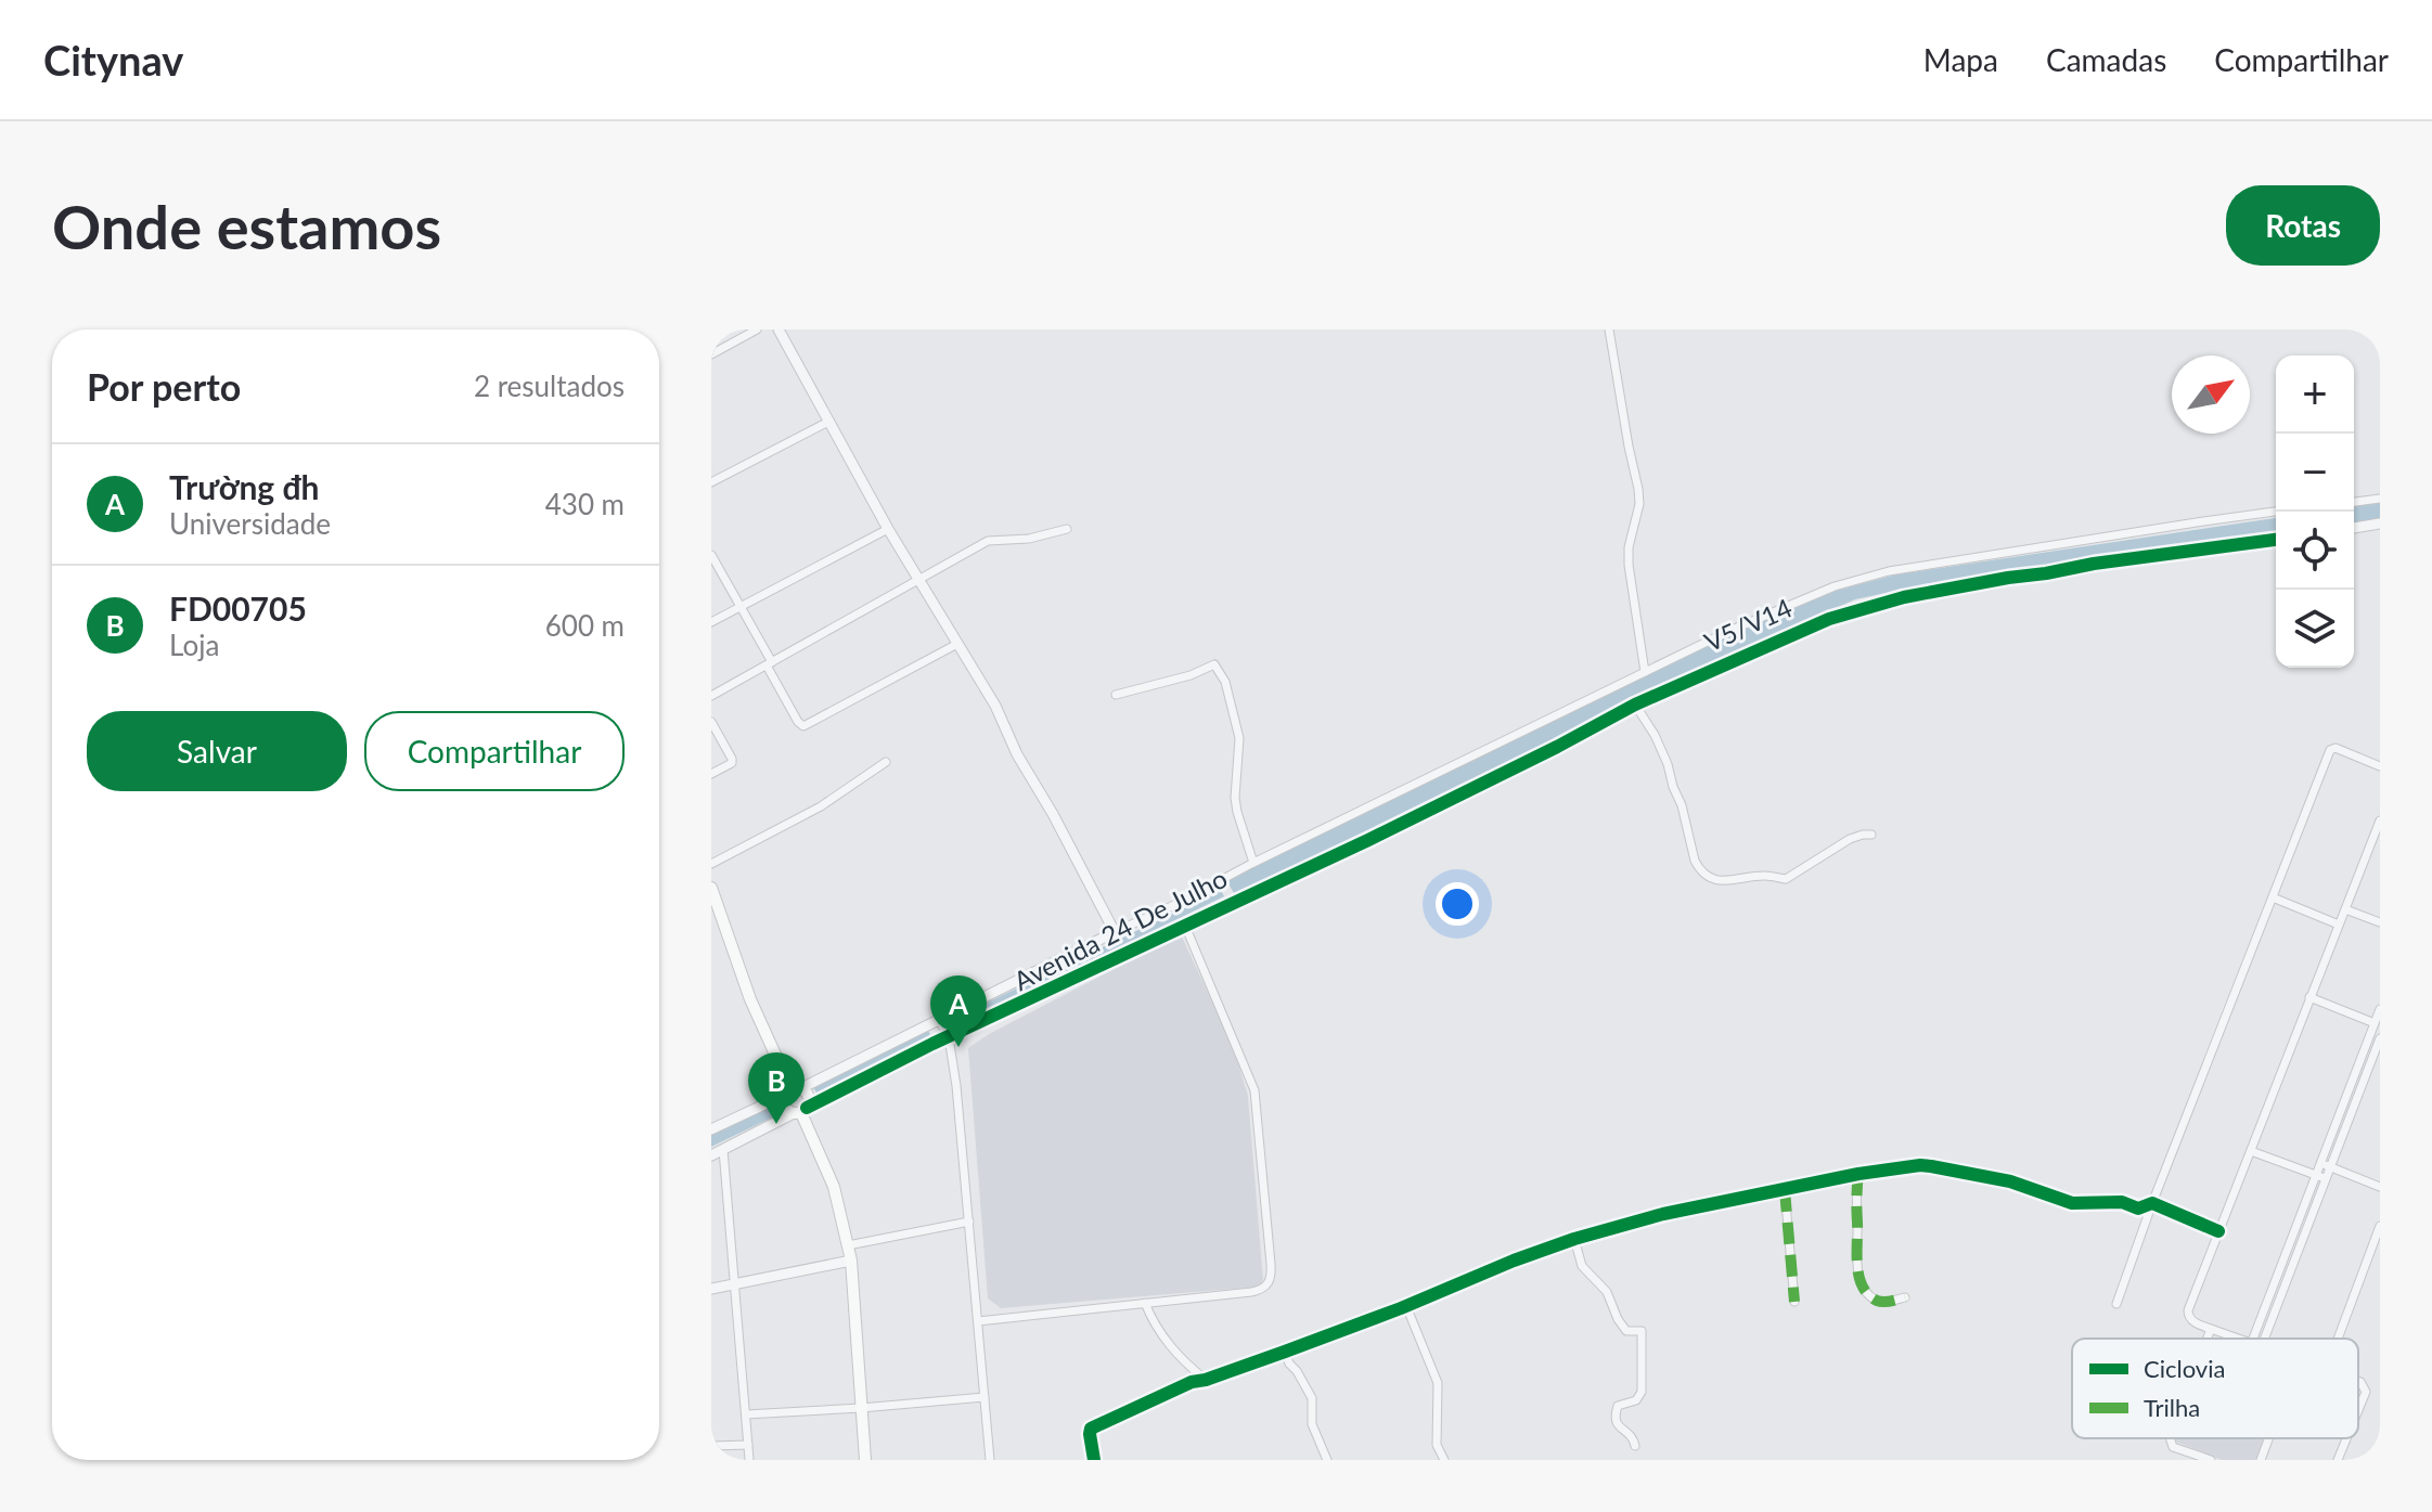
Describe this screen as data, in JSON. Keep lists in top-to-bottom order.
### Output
{
  "streets": {
    "street": ["V5/V14", "Avenida 24 De Julho"]
  },
  "crossings": [
    ["V5/V14", "Avenida 24 De Julho"]
  ],
  "legend": ["Ciclovia", "Trilha"],
  "north": "top right",
  "page": {
    "header": "Citynav",
    "nav": ["Mapa", "Camadas", "Compartilhar"],
    "buttons": [
      "Rotas",
      ["Salvar", "Compartilhar"]
    ],
    "title": "Onde estamos",
    "heading": ["Por perto", "2 resultados"],
    "map_buttons": ["+", "−"],
    "list": [
      {
        "mark": "A",
        "name": "Trường đh",
        "note": "Universidade",
        "value": "430 m"
      },
      {
        "mark": "B",
        "name": "FD00705",
        "note": "Loja",
        "value": "600 m"
      }
    ],
    "pins": ["A", "B"]
  }
}
